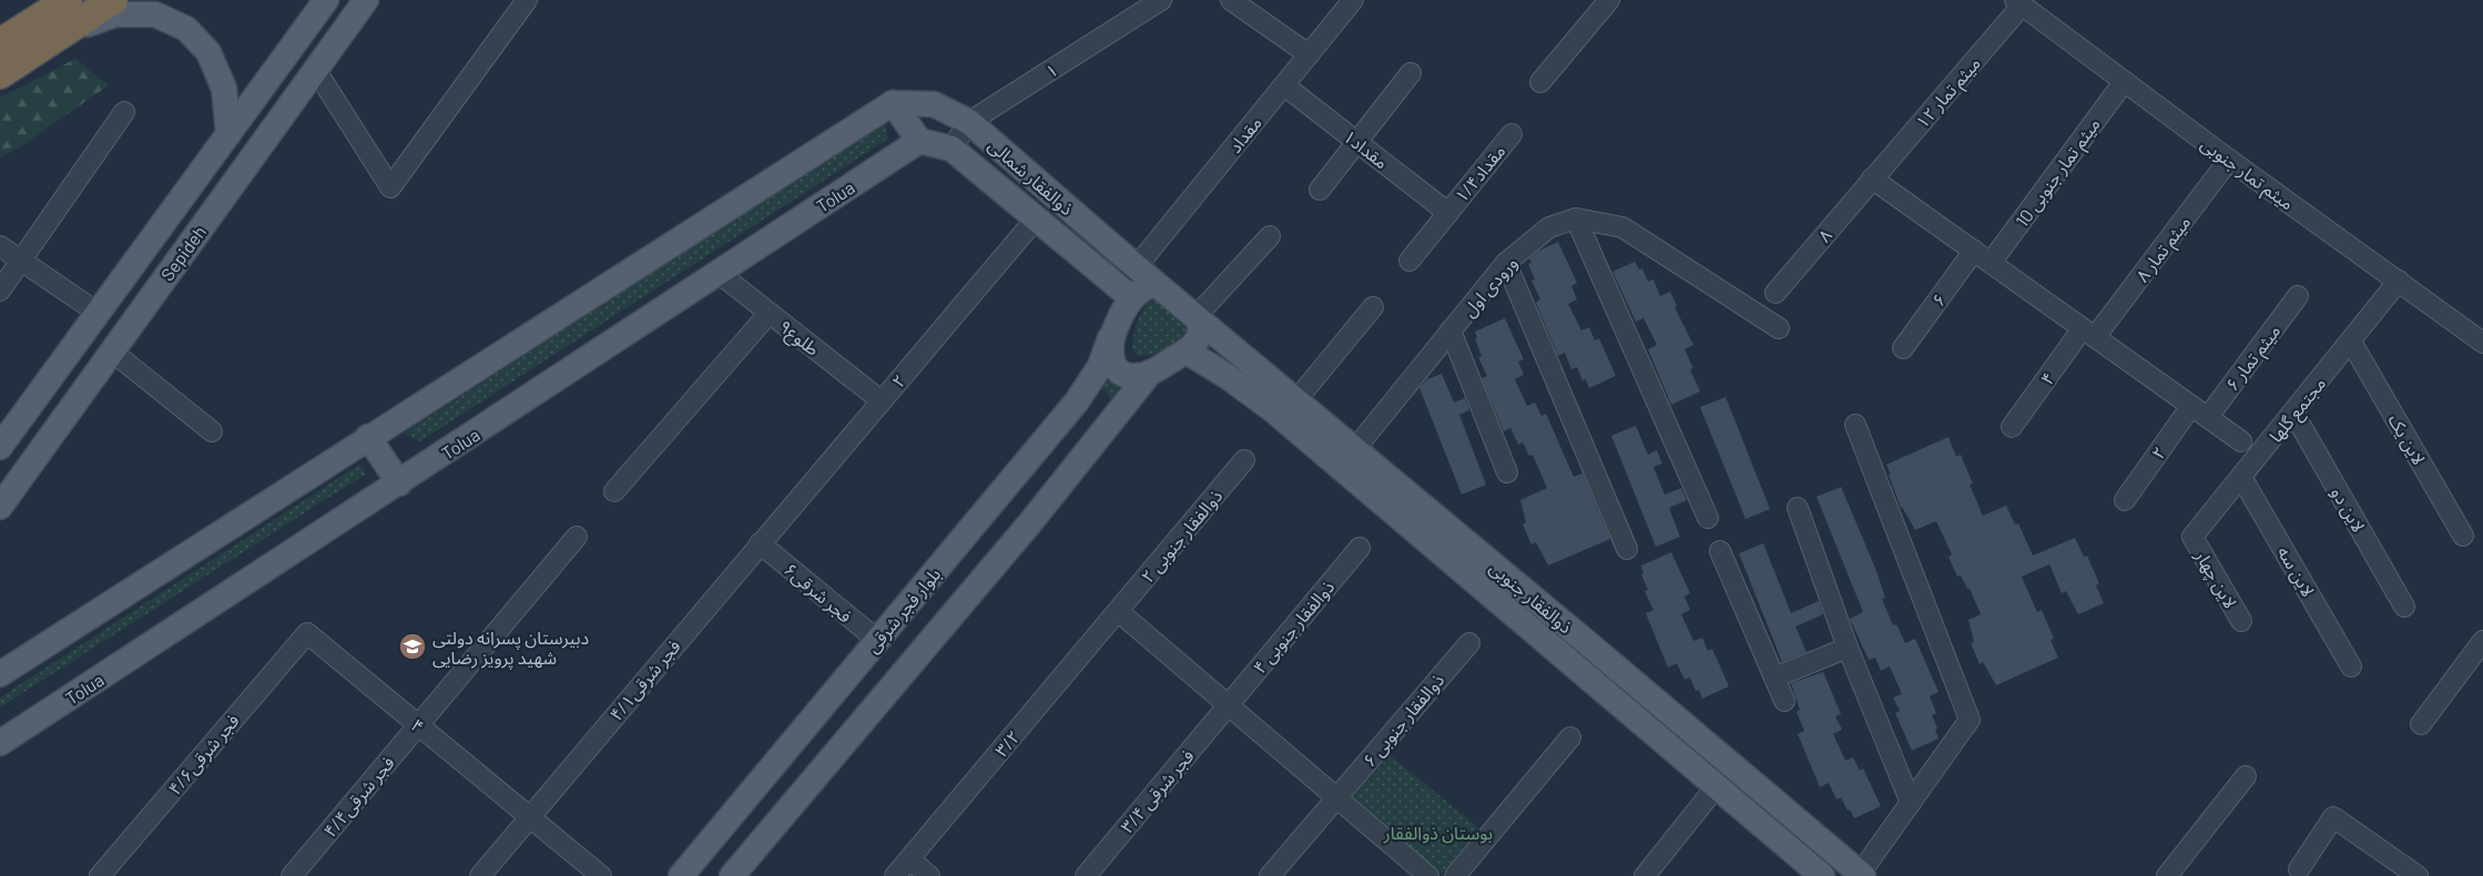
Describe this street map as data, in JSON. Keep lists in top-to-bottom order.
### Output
{
  "streets": {
    "main road": [
      "ذوالفقار شمالی",
      "Tolua",
      "Sepideh",
      "ذوالفقار جنوبی",
      "بلوار فجر شرقی"
    ],
    "street": [
      "۱",
      "میثم تمار ۱۲",
      "مقداد",
      "مقداد۱",
      "میثم تمار جنوبی 10",
      "مقداد۱/۴",
      "میثم تمار جنوبی",
      "۸",
      "میثم تمار ۸",
      "ورودی اول",
      "۶",
      "طلوع۹",
      "میثم تمار ۶",
      "۴",
      "۲",
      "مجتمع گلها",
      "لاین یک",
      "لاین دو",
      "۲ ذوالفقار جنوبی",
      "لاین سه",
      "لاین چهار",
      "فجر شرقی۶",
      "۴ ذوالفقار جنوبی",
      "فجر شرقی۴/۱",
      "۶ ذوالفقار جنوبی",
      "۳/۲",
      "فجر شرقی۴/۶",
      "۳/۴ فجر شرقی",
      "فجر شرقی۴/۴"
    ]
  },
  "crossings": [
    ["۱", "ذوالفقار شمالی"],
    ["میثم تمار ۱۲", "میثم تمار جنوبی"],
    ["میثم تمار ۱۲", "۸"],
    ["مقداد", "مقداد۱"],
    ["مقداد", "ذوالفقار شمالی"],
    ["مقداد", "بلوار فجر شرقی"],
    ["مقداد۱", "مقداد۱/۴"],
    ["میثم تمار جنوبی 10", "میثم تمار جنوبی"],
    ["میثم تمار جنوبی", "میثم تمار ۸"],
    ["میثم تمار جنوبی", "مجتمع گلها"],
    ["ذوالفقار شمالی", "Tolua"],
    ["ذوالفقار شمالی", "۲"],
    ["ذوالفقار شمالی", "ذوالفقار جنوبی"],
    ["ذوالفقار شمالی", "بلوار فجر شرقی"],
    ["Tolua", "طلوع۹"],
    ["میثم تمار ۸", "۴"],
    ["ورودی اول", "ذوالفقار جنوبی"],
    ["طلوع۹", "۲"],
    ["۴", "فجر شرقی۴/۱"],
    ["۴", "فجر شرقی۴/۶"],
    ["۴", "فجر شرقی۴/۴"],
    ["۲", "فجر شرقی۶"],
    ["۲", "فجر شرقی۴/۱"],
    ["مجتمع گلها", "لاین یک"],
    ["مجتمع گلها", "لاین دو"],
    ["مجتمع گلها", "لاین سه"],
    ["مجتمع گلها", "لاین چهار"],
    ["۲ ذوالفقار جنوبی", "۳/۲"],
    ["فجر شرقی۶", "بلوار فجر شرقی"],
    ["فجر شرقی۶", "فجر شرقی۴/۱"],
    ["۴ ذوالفقار جنوبی", "۳/۴ فجر شرقی"]
  ],
  "parks": ["بوستان ذوالفقار"],
  "places": {
    "school or university": ["دبیرستان پسرانه دولتی شهید پرویز رضایی"]
  }
}
